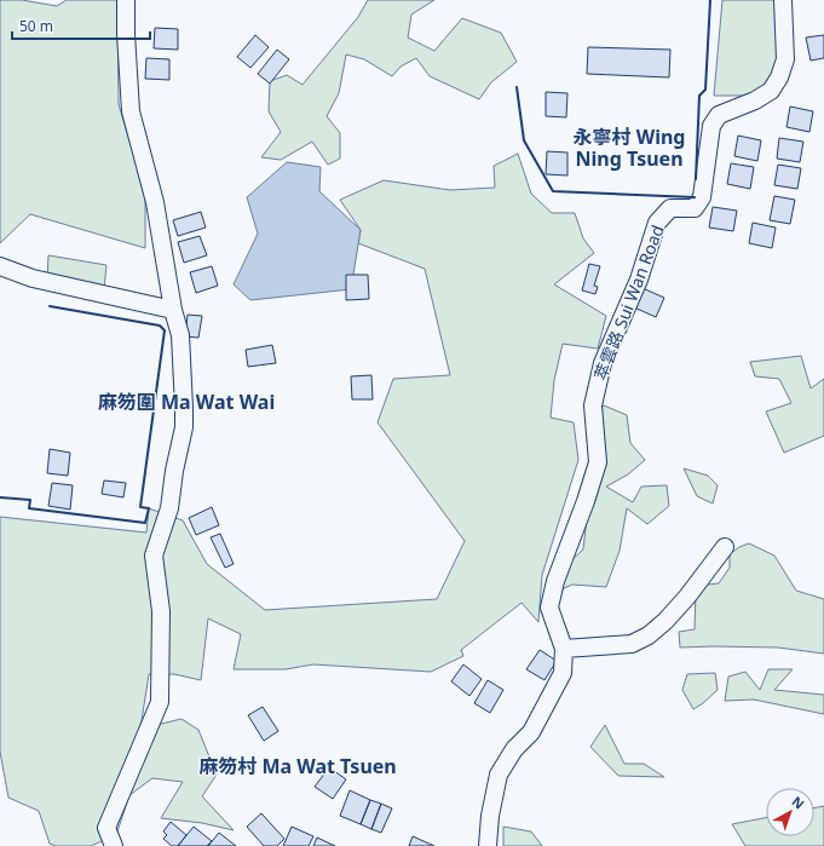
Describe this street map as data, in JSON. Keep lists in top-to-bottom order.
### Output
{
  "streets": {
    "street": ["萃雲路 Sui Wan Road"]
  },
  "districts": ["永寧村 Wing Ning Tsuen", "麻笏圍 Ma Wat Wai", "麻笏村 Ma Wat Tsuen"],
  "scale_bar": "50 m",
  "north": "top right"
}
